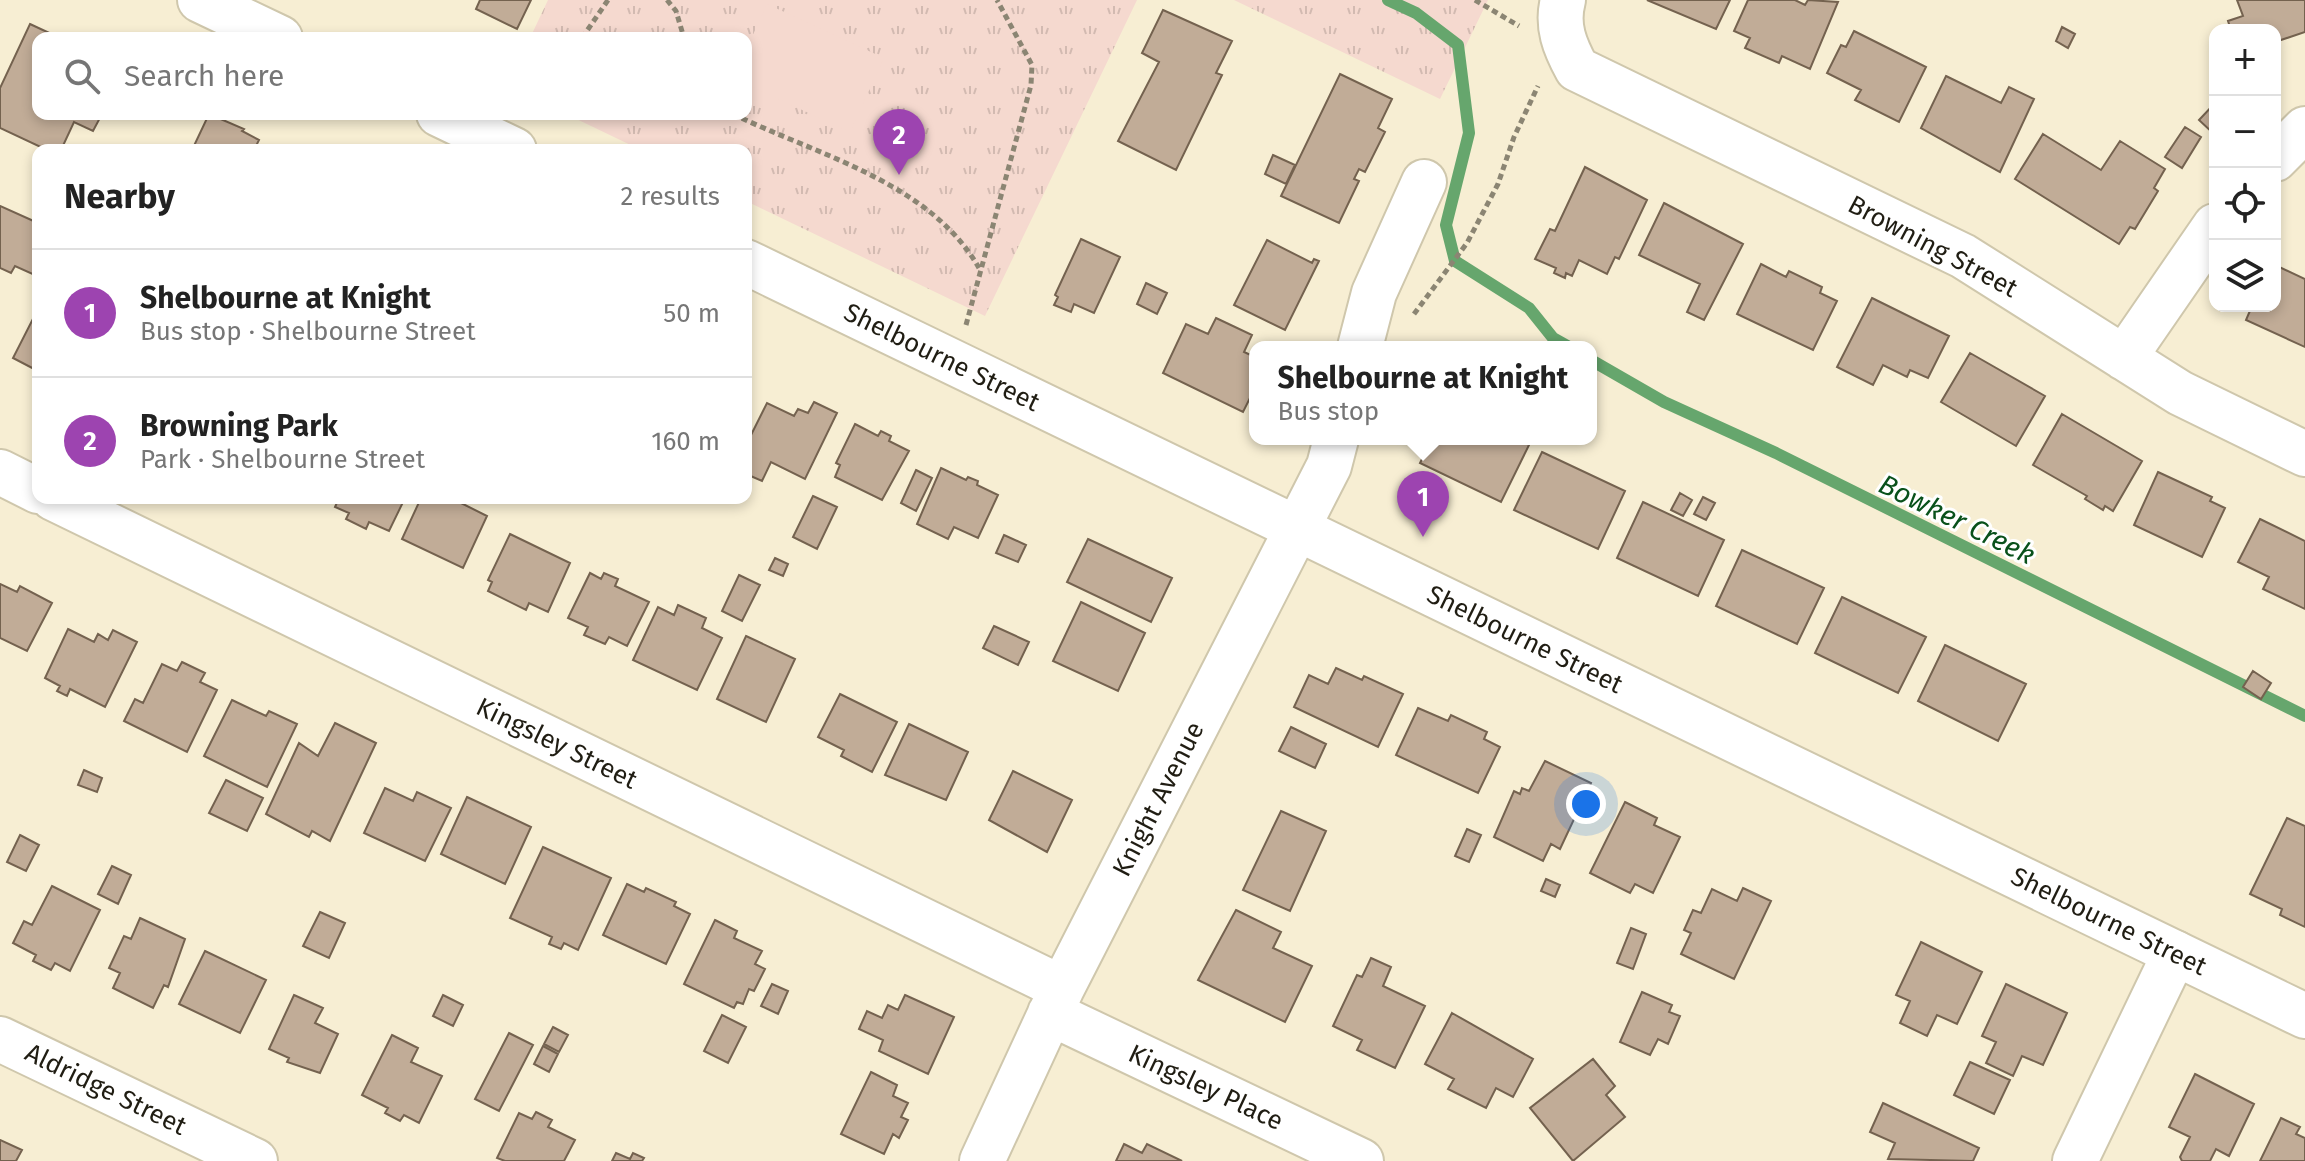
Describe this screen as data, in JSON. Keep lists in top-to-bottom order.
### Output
{
  "streets": {
    "street": [
      "Browning Street",
      "Shelbourne Street",
      "Kingsley Street",
      "Knight Avenue",
      "Kingsley Place",
      "Aldridge Street"
    ]
  },
  "crossings": [
    ["Shelbourne Street", "Knight Avenue"],
    ["Kingsley Street", "Knight Avenue"],
    ["Kingsley Street", "Kingsley Place"],
    ["Knight Avenue", "Kingsley Place"]
  ],
  "water": ["Bowker Creek"],
  "page": {
    "map_buttons": ["+", "−"],
    "search": "Search here",
    "pins": ["2", "1"],
    "heading": ["Nearby", "2 results"],
    "list": [
      {
        "mark": "1",
        "name": "Shelbourne at Knight",
        "note": "Bus stop · Shelbourne Street",
        "value": "50 m"
      },
      {
        "mark": "2",
        "name": "Browning Park",
        "note": "Park · Shelbourne Street",
        "value": "160 m"
      }
    ],
    "popup": ["Shelbourne at Knight", "Bus stop"]
  }
}
